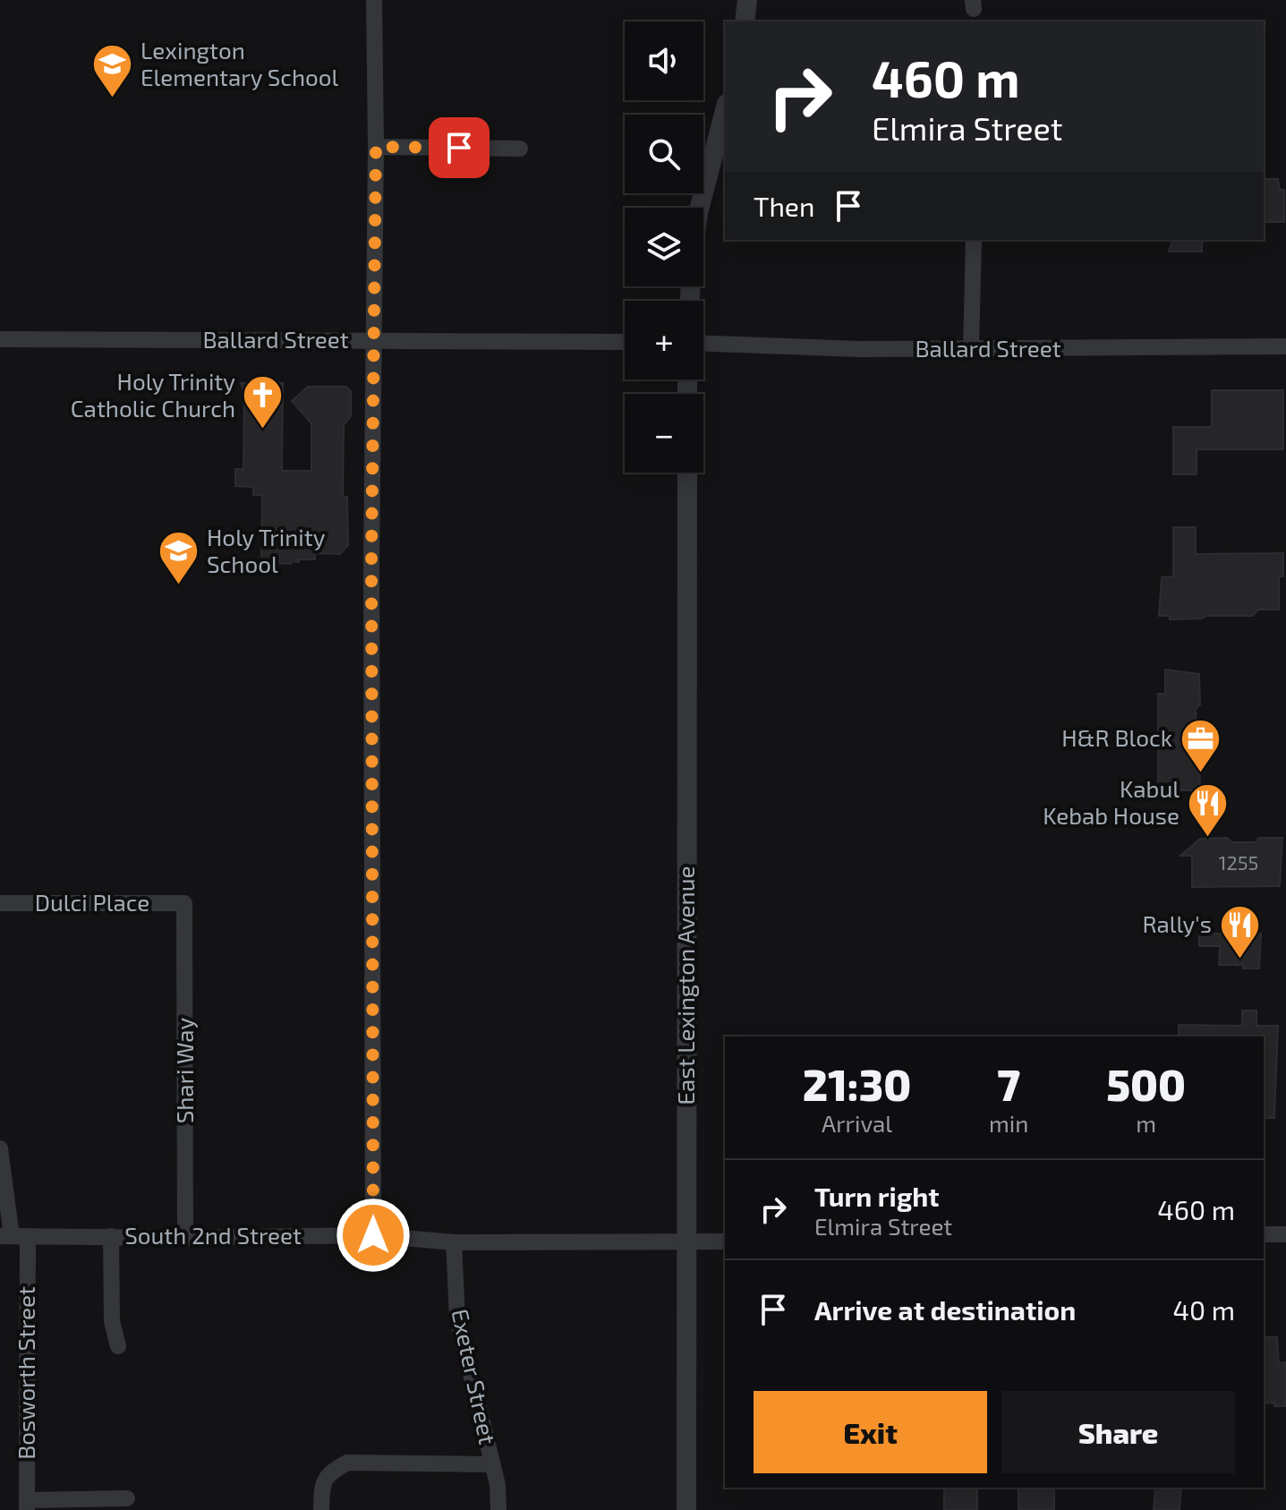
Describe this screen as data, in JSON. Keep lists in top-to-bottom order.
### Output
{
  "streets": {
    "street": [
      "Ballard Street",
      "Dulci Place",
      "East Lexington Avenue",
      "Shari Way",
      "South 2nd Street",
      "Bosworth Street",
      "Exeter Street"
    ]
  },
  "crossings": [
    ["Dulci Place", "Shari Way"],
    ["East Lexington Avenue", "South 2nd Street"],
    ["Shari Way", "South 2nd Street"],
    ["South 2nd Street", "Bosworth Street"],
    ["South 2nd Street", "Exeter Street"]
  ],
  "places": {
    "school or university": ["Lexington Elementary School", "Holy Trinity School"],
    "church": ["Holy Trinity Catholic Church"],
    "office": ["H&R Block"],
    "restaurant": ["Kabul Kebab House", "Rally's"]
  },
  "house_numbers": ["1255"],
  "page": {
    "map_buttons": ["+", "−"],
    "turn": ["460 m", "Elmira Street"],
    "then": "Then",
    "eta": [
      "21:30",
      "Arrival",
      "7",
      "min",
      "500",
      "m"
    ],
    "list": [
      {
        "name": "Turn right",
        "note": "Elmira Street",
        "value": "460 m"
      },
      {
        "name": "Arrive at destination",
        "value": "40 m"
      }
    ],
    "buttons": ["Exit", "Share"]
  }
}
